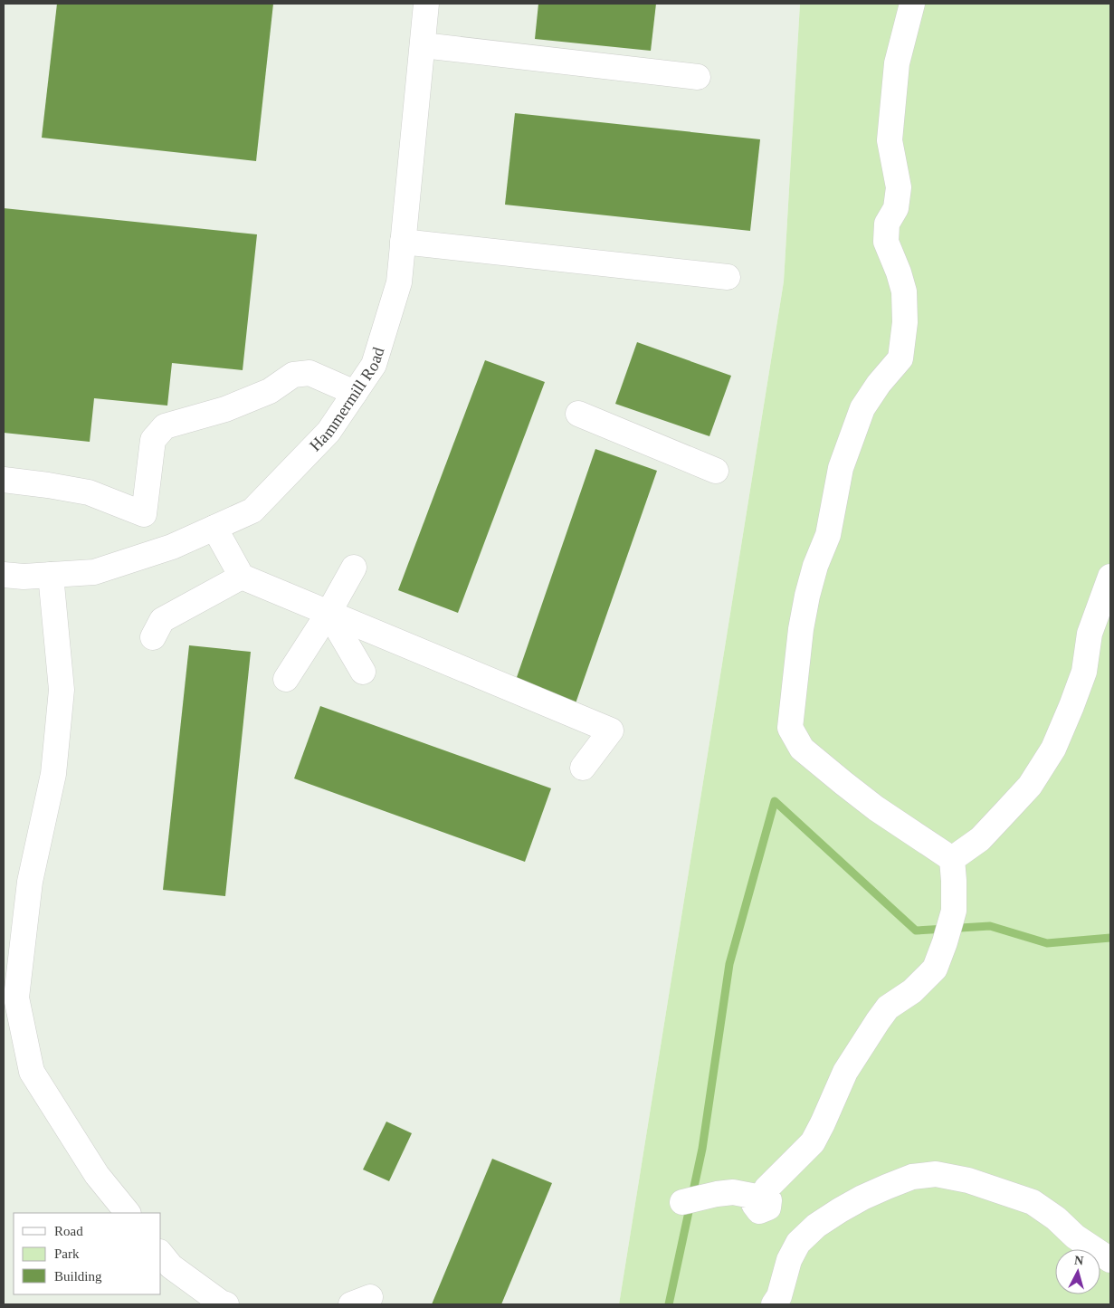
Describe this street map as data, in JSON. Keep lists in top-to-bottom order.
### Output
{
  "streets": {
    "street": ["Hammermill Road"]
  },
  "legend": ["Road", "Park", "Building"],
  "north": "top"
}
